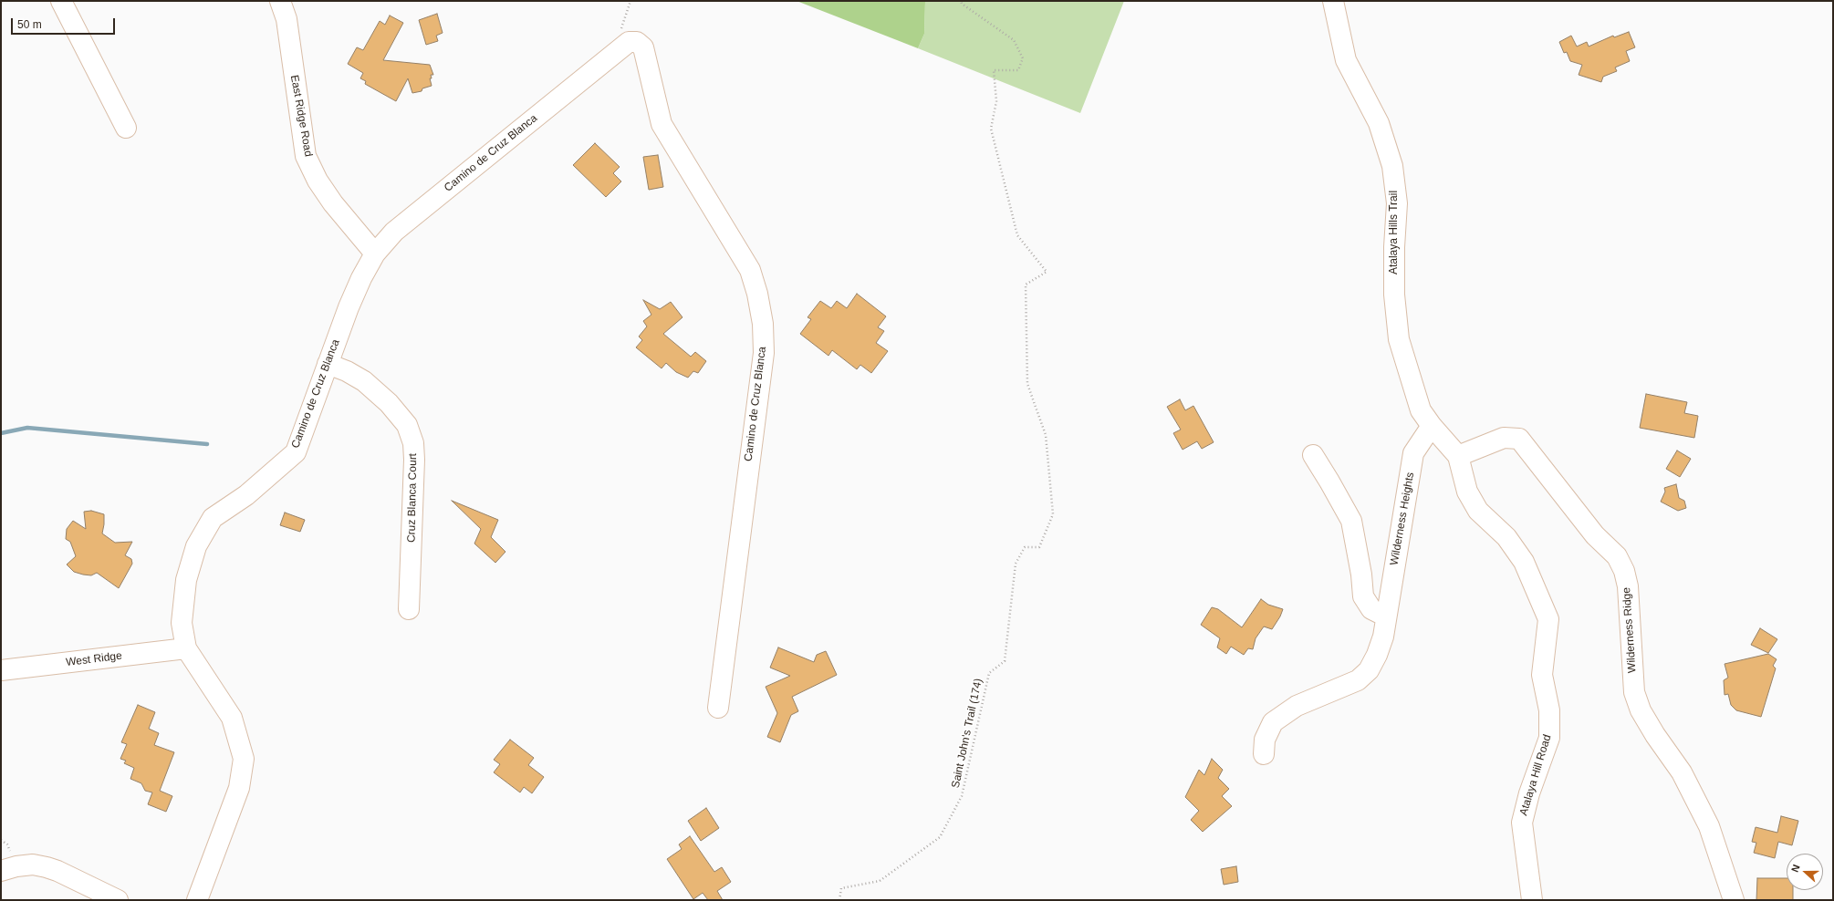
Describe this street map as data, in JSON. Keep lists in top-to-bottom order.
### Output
{
  "streets": {
    "street": [
      "East Ridge Road",
      "Camino de Cruz Blanca",
      "Atalaya Hills Trail",
      "Cruz Blanca Court",
      "Wilderness Heights",
      "Wilderness Ridge",
      "West Ridge",
      "Atalaya Hill Road"
    ],
    "path": ["Saint John's Trail (174)"]
  },
  "crossings": [
    ["East Ridge Road", "Camino de Cruz Blanca"],
    ["Camino de Cruz Blanca", "Cruz Blanca Court"],
    ["Camino de Cruz Blanca", "West Ridge"],
    ["Atalaya Hills Trail", "Wilderness Heights"],
    ["Atalaya Hills Trail", "Atalaya Hill Road"],
    ["Wilderness Heights", "Atalaya Hill Road"],
    ["Wilderness Ridge", "Atalaya Hill Road"]
  ],
  "scale_bar": "50 m",
  "north": "left"
}
